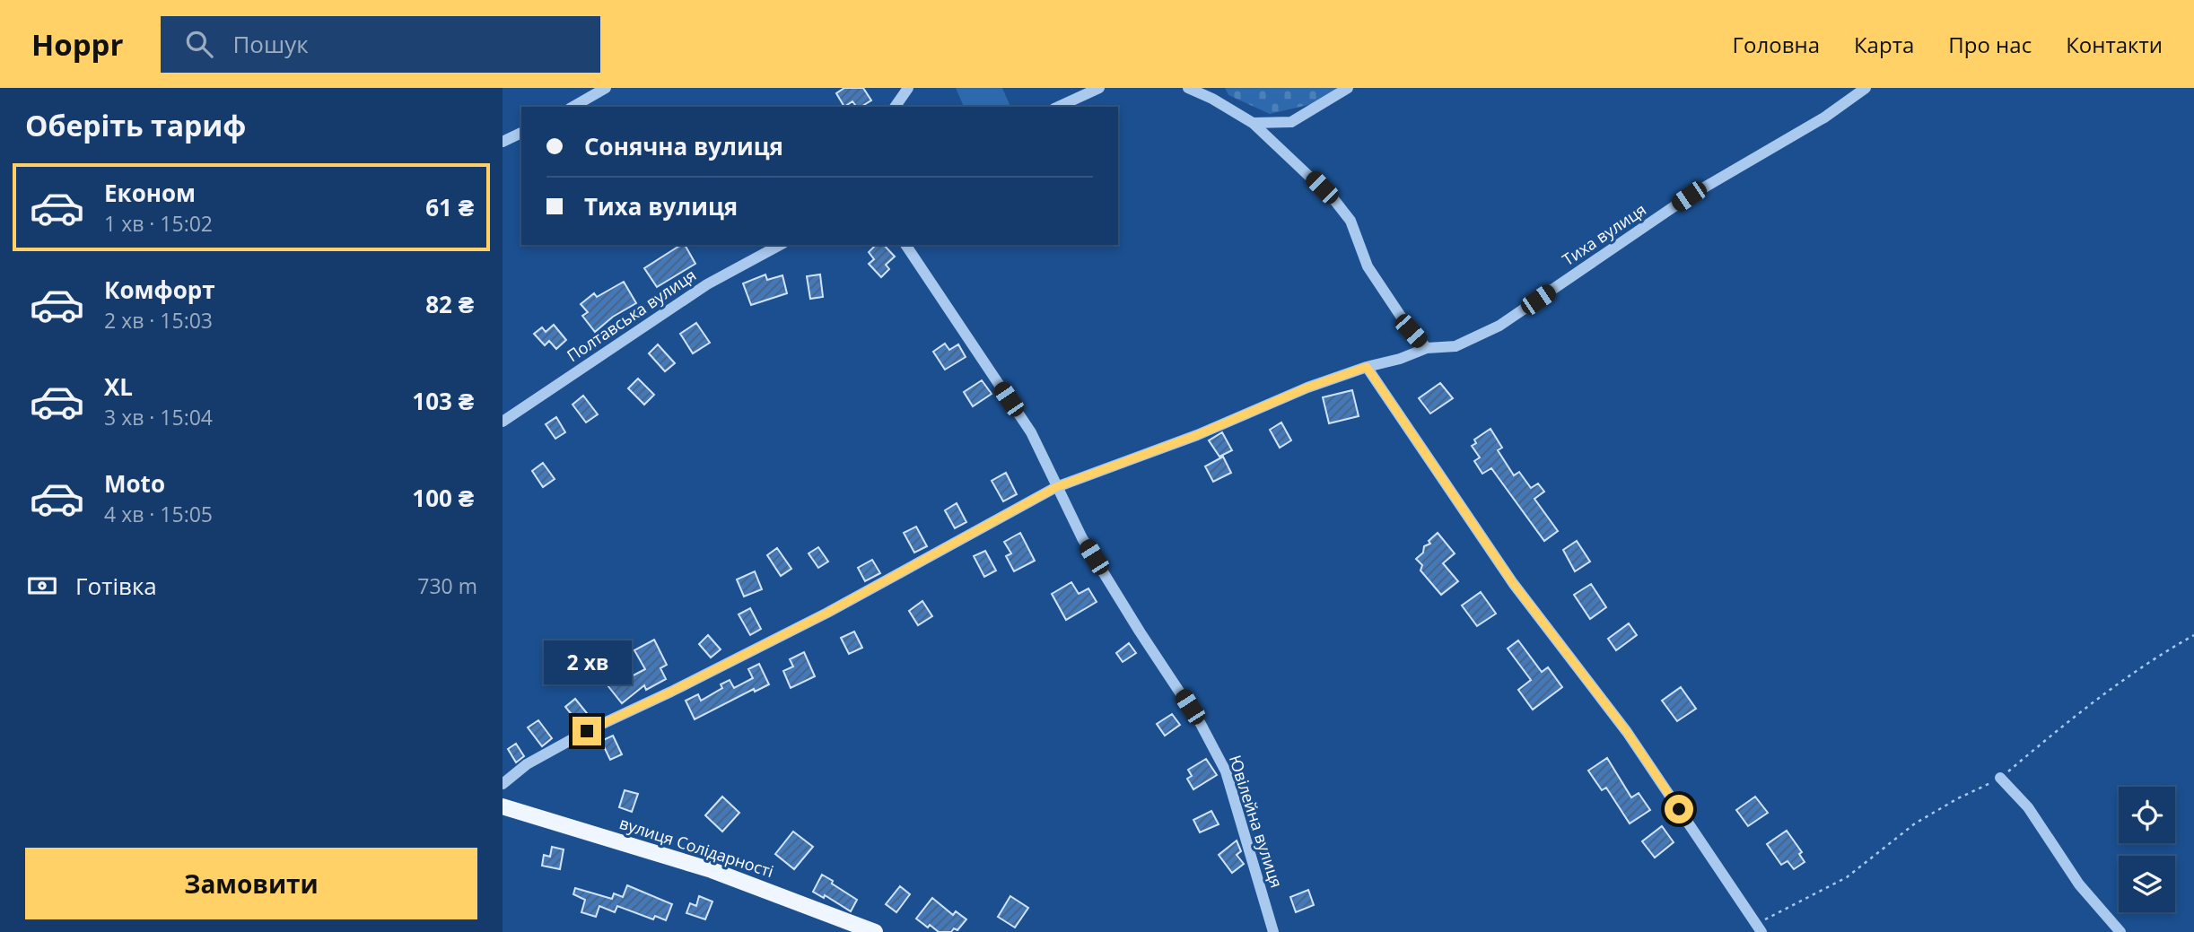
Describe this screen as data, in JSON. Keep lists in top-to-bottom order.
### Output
{
  "streets": {
    "main road": ["вулиця Солідарності"],
    "street": ["Тиха вулиця", "Полтавська вулиця", "Ювілейна вулиця"]
  },
  "crossings": [
    ["Тиха вулиця", "Ювілейна вулиця"]
  ],
  "page": {
    "header": "Hoppr",
    "search": "Пошук",
    "nav": [
      "Головна",
      "Карта",
      "Про нас",
      "Контакти"
    ],
    "heading": "Оберіть тариф",
    "banner": ["Сонячна вулиця", "Тиха вулиця"],
    "list": [
      {
        "name": "Економ",
        "note": "1 хв · 15:02",
        "value": "61 ₴"
      },
      {
        "name": "Комфорт",
        "note": "2 хв · 15:03",
        "value": "82 ₴"
      },
      {
        "name": "XL",
        "note": "3 хв · 15:04",
        "value": "103 ₴"
      },
      {
        "name": "Moto",
        "note": "4 хв · 15:05",
        "value": "100 ₴"
      }
    ],
    "pay": ["Готівка", "730 m"],
    "bubble": "2 хв",
    "buttons": "Замовити"
  }
}
